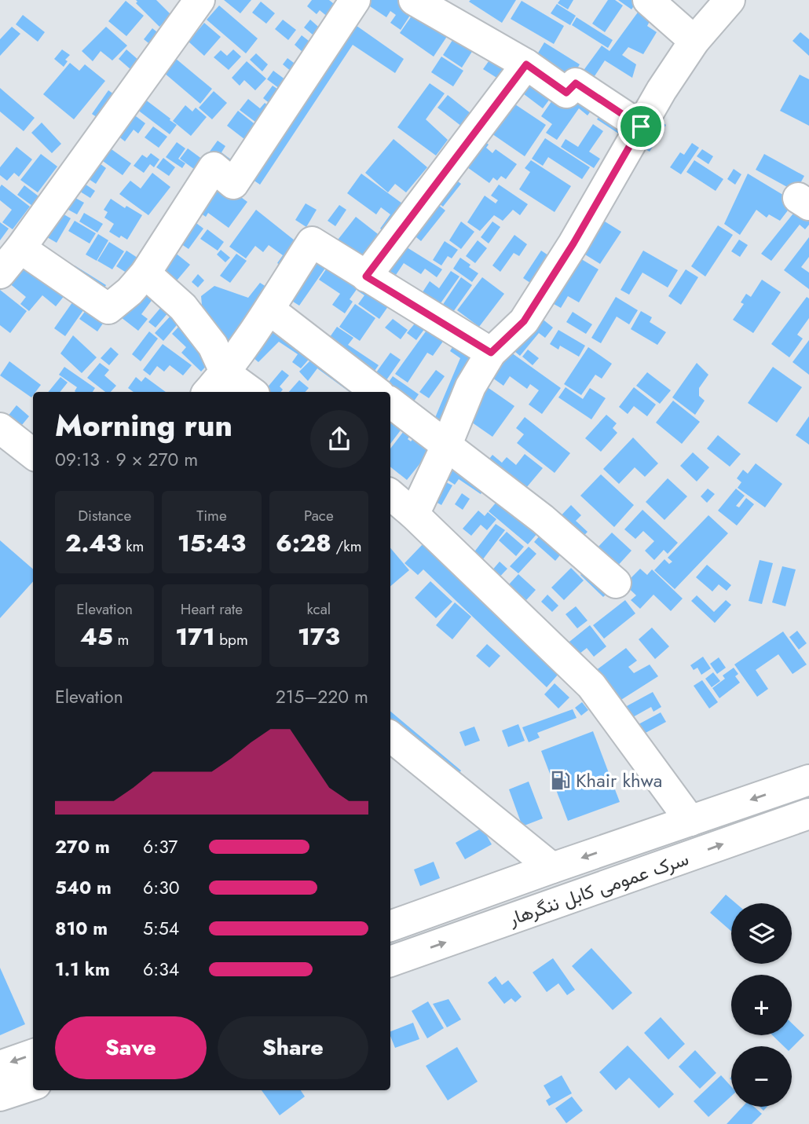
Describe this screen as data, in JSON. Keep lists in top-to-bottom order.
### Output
{
  "streets": {
    "main road": ["سرک عمومی کابل ننگرهار"]
  },
  "places": {
    "fuel station": ["Khair khwa"]
  },
  "page": {
    "heading": ["Morning run", "09:13 · 9 × 270 m"],
    "stats": [
      ["Distance", "2.43 km"],
      ["Time", "15:43"],
      ["Pace", "6:28 /km"],
      ["Elevation", "45 m"],
      ["Heart rate", "171 bpm"],
      ["kcal", "173"]
    ],
    "chart": ["Elevation", "215–220 m"],
    "list": [
      {
        "name": "270 m",
        "note": "6:37"
      },
      {
        "name": "540 m",
        "note": "6:30"
      },
      {
        "name": "810 m",
        "note": "5:54"
      },
      {
        "name": "1.1 km",
        "note": "6:34"
      }
    ],
    "map_buttons": ["+", "−"],
    "buttons": ["Save", "Share"]
  }
}
